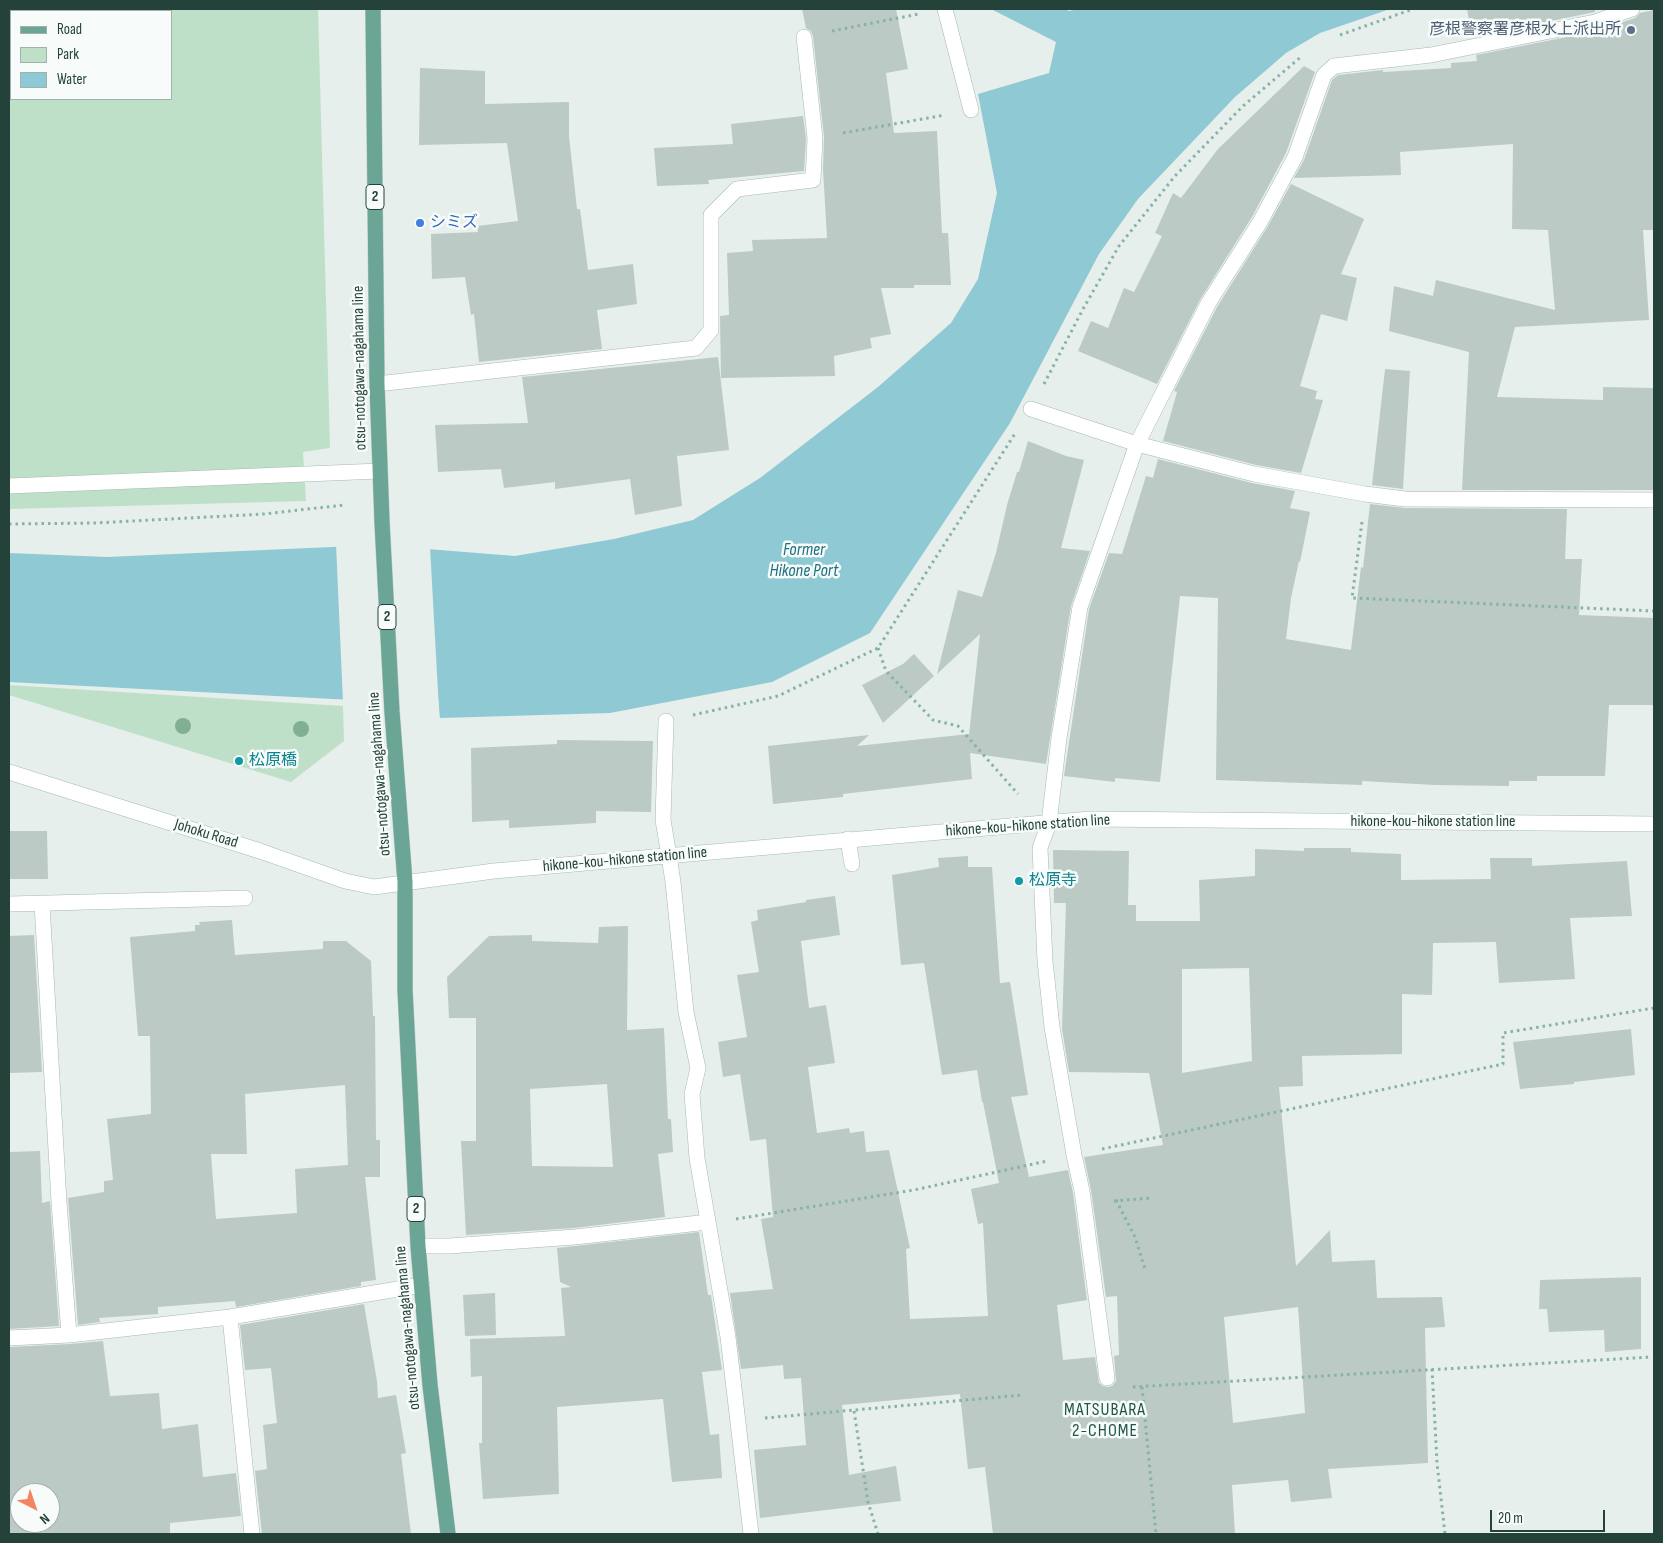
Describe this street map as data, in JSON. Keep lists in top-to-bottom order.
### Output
{
  "streets": {
    "main road": ["2", "otsu-notogawa-nagahama line"],
    "street": ["hikone-kou-hikone station line", "Johoku Road"]
  },
  "crossings": [
    ["otsu-notogawa-nagahama line", "hikone-kou-hikone station line"],
    ["otsu-notogawa-nagahama line", "Johoku Road"],
    ["hikone-kou-hikone station line", "Johoku Road"]
  ],
  "districts": ["MATSUBARA 2-CHOME"],
  "water": ["Former Hikone Port"],
  "places": [
    "彦根警察署彦根水上派出所",
    "シミズ",
    "松原橋",
    "松原寺"
  ],
  "legend": ["Road", "Park", "Water"],
  "scale_bar": "20 m",
  "north": "bottom right"
}
